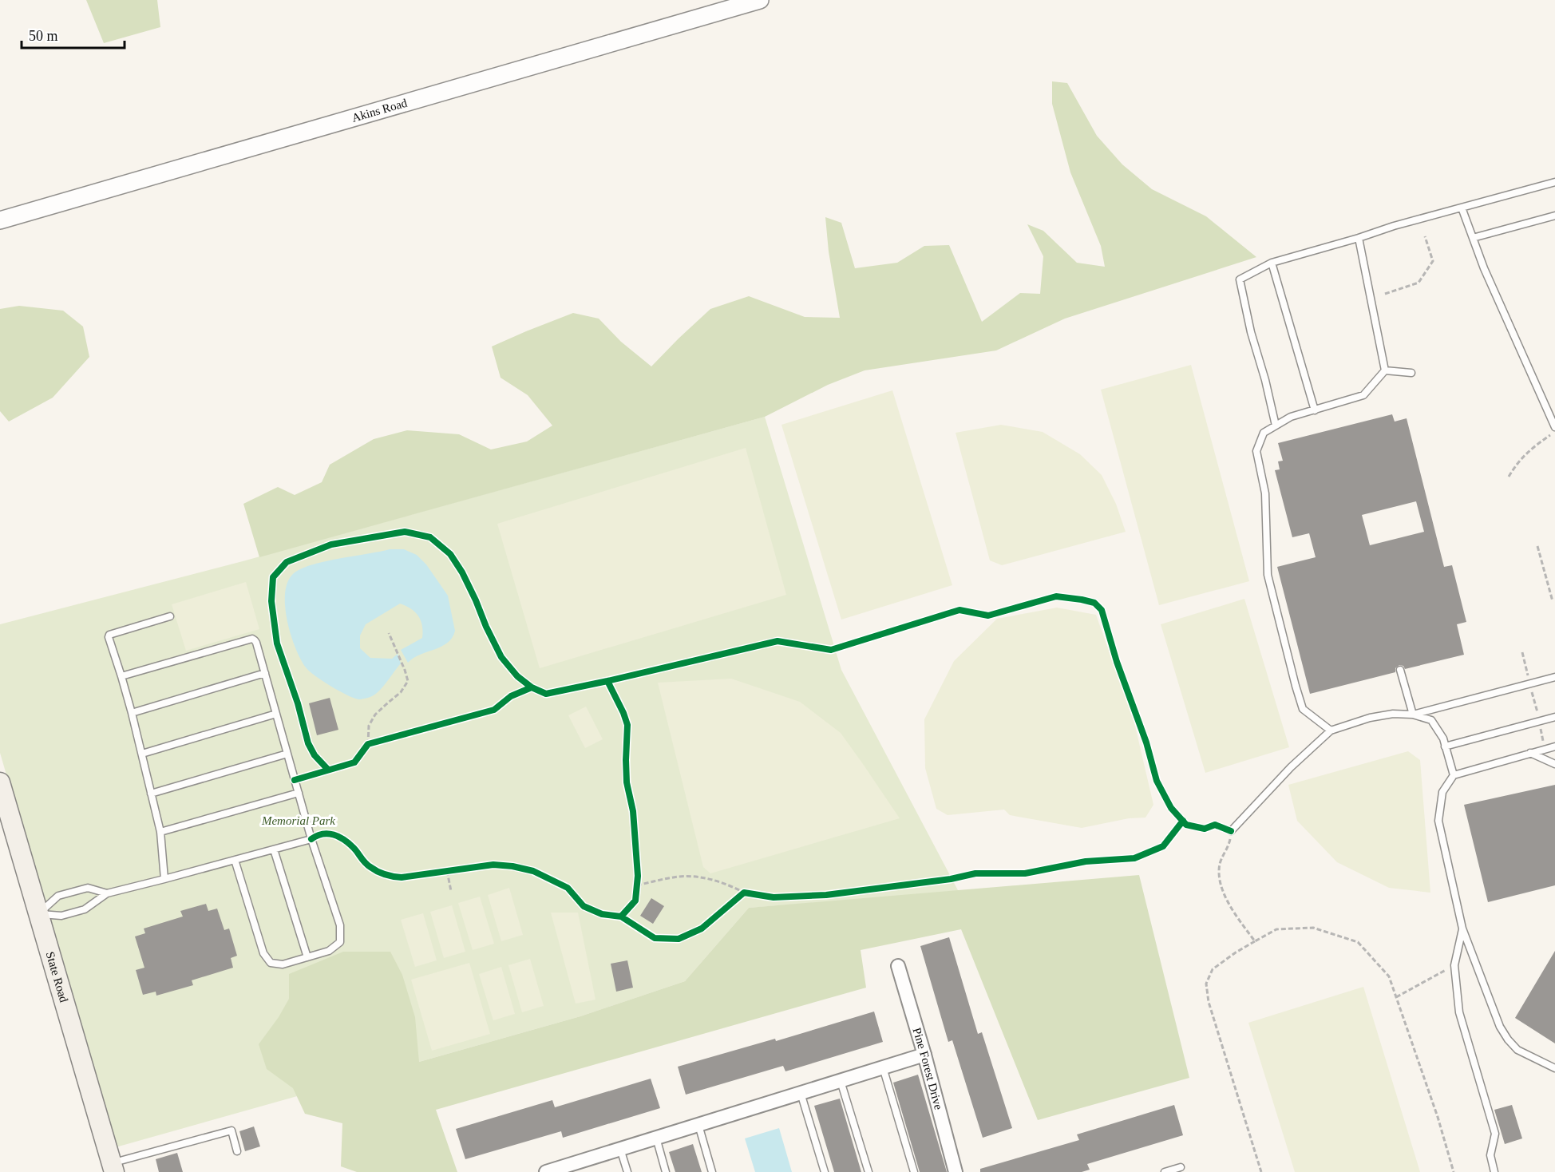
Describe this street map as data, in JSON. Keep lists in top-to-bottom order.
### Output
{
  "streets": {
    "main road": ["State Road"],
    "street": ["Akins Road", "Pine Forest Drive"]
  },
  "parks": ["Memorial Park"],
  "scale_bar": "50 m"
}
